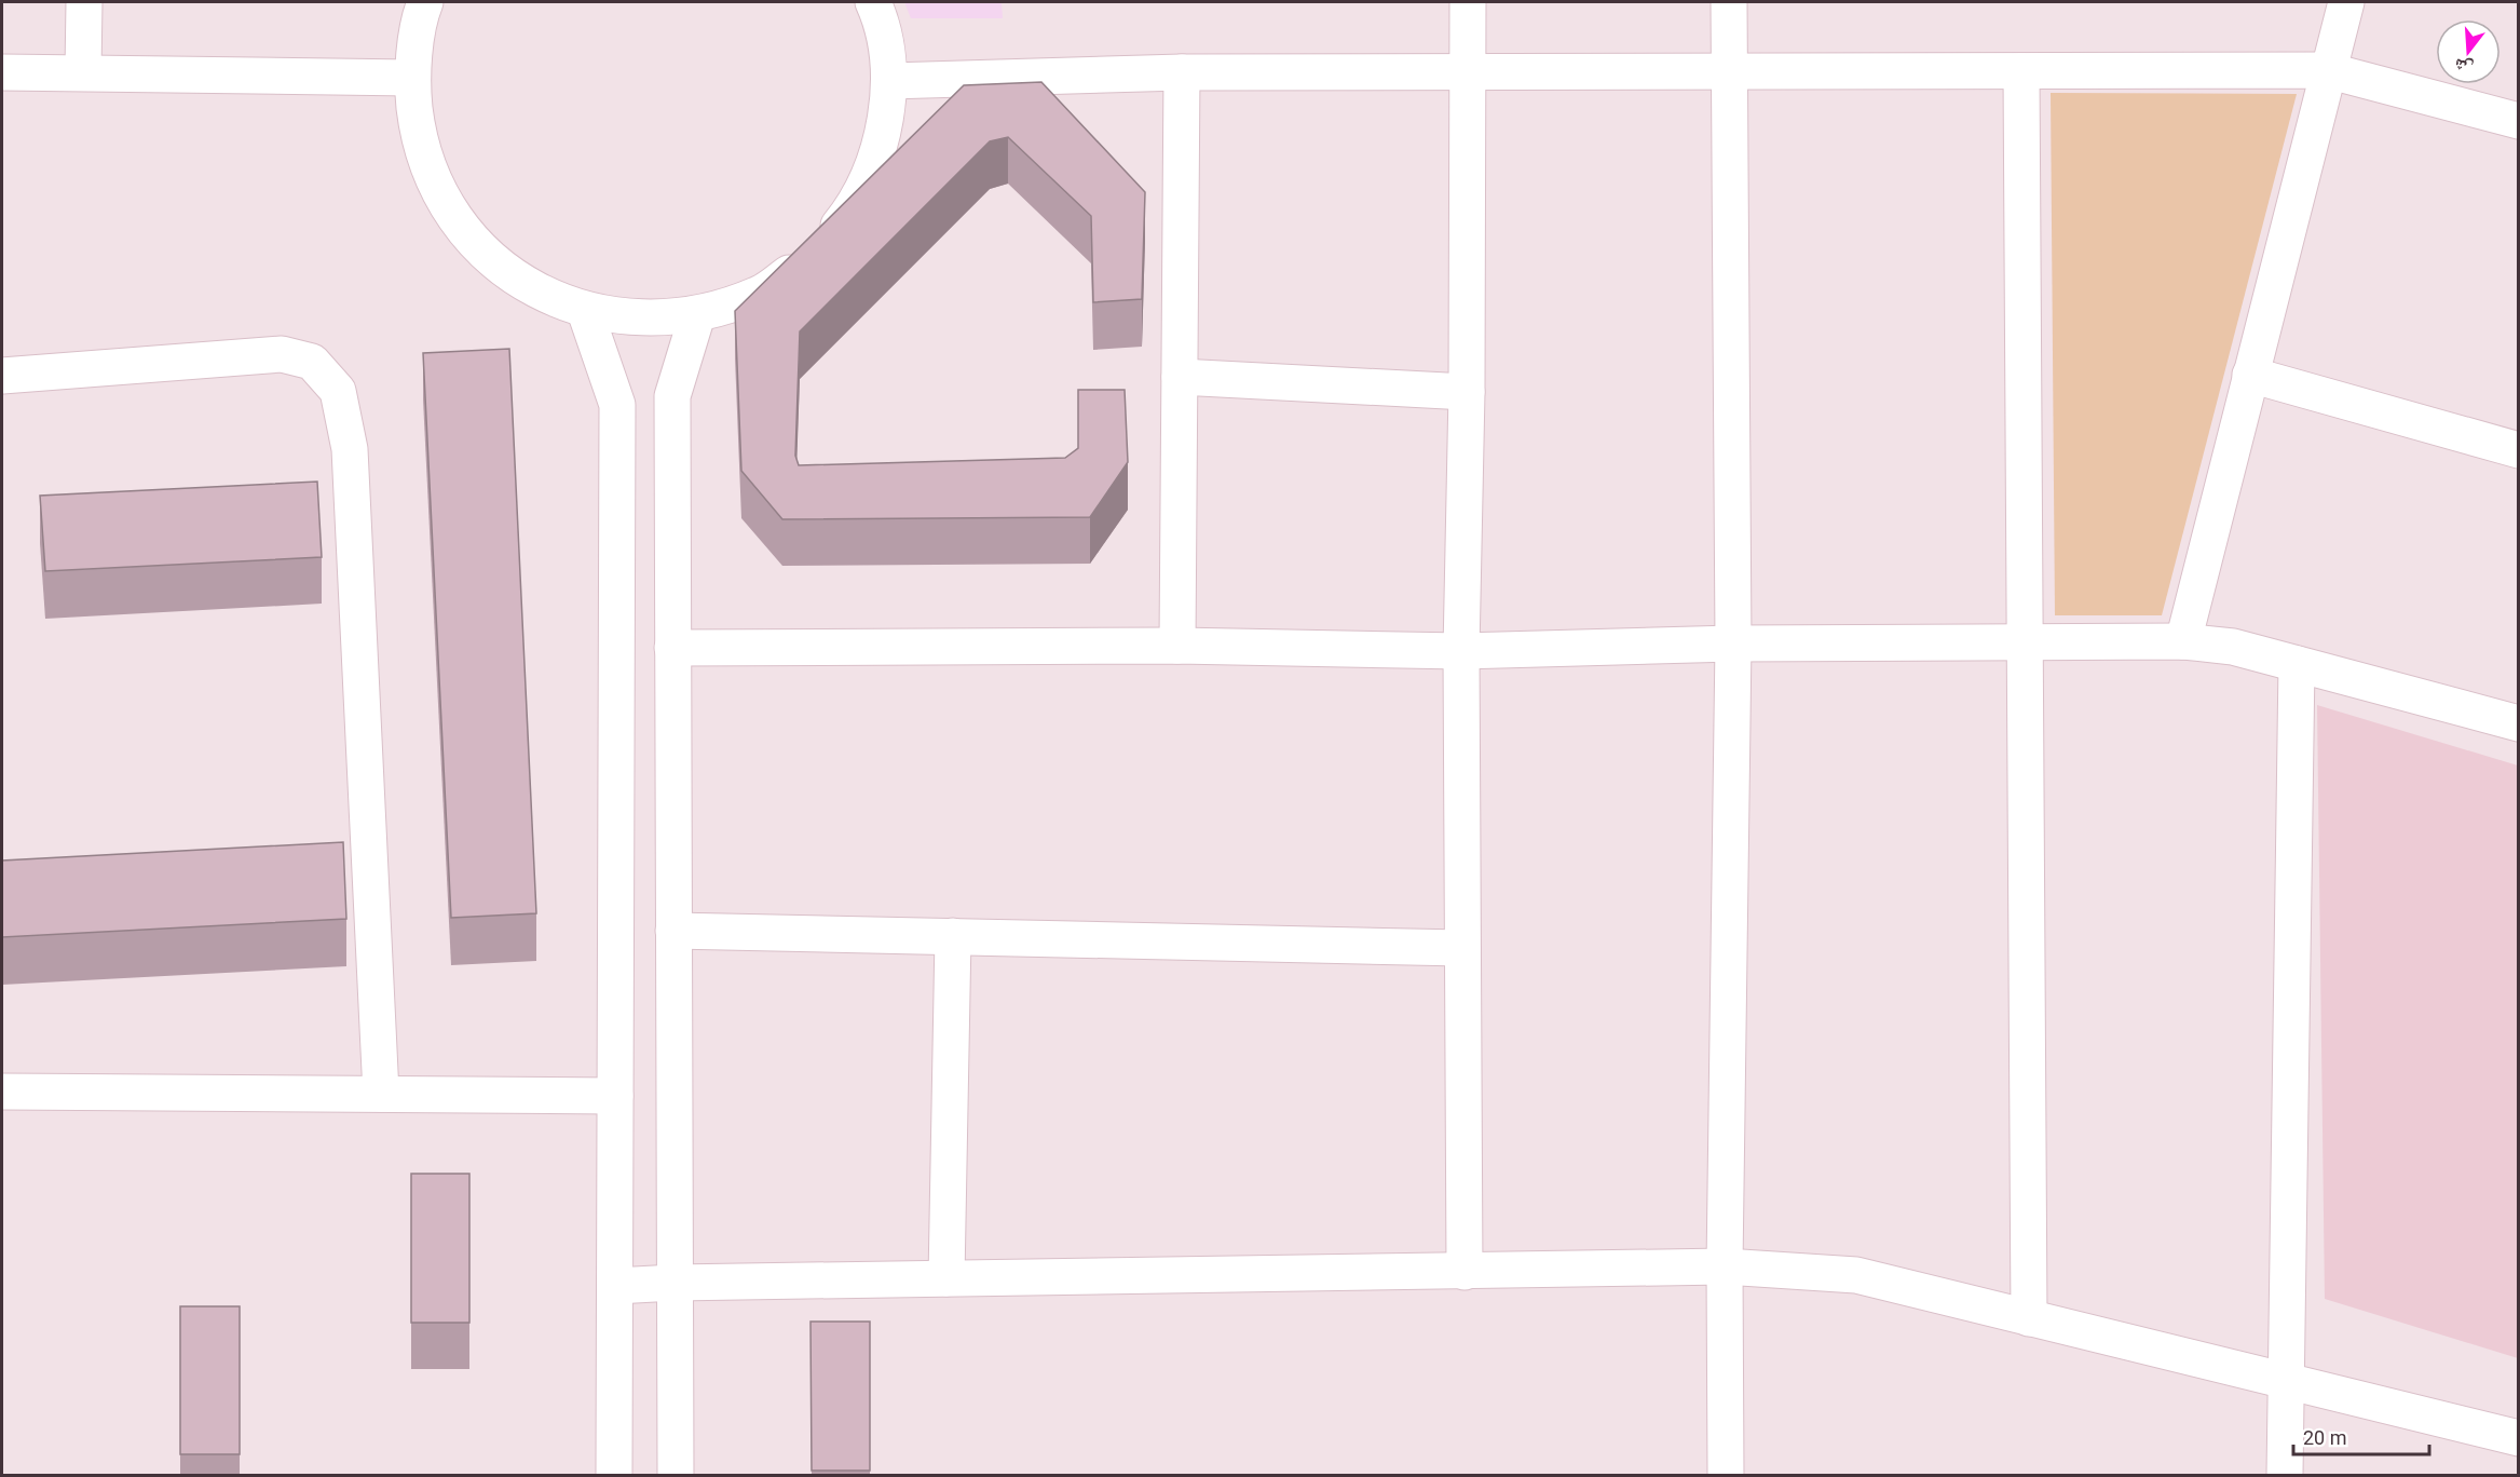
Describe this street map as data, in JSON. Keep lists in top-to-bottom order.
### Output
{
  "scale_bar": "20 m",
  "north": "bottom"
}
